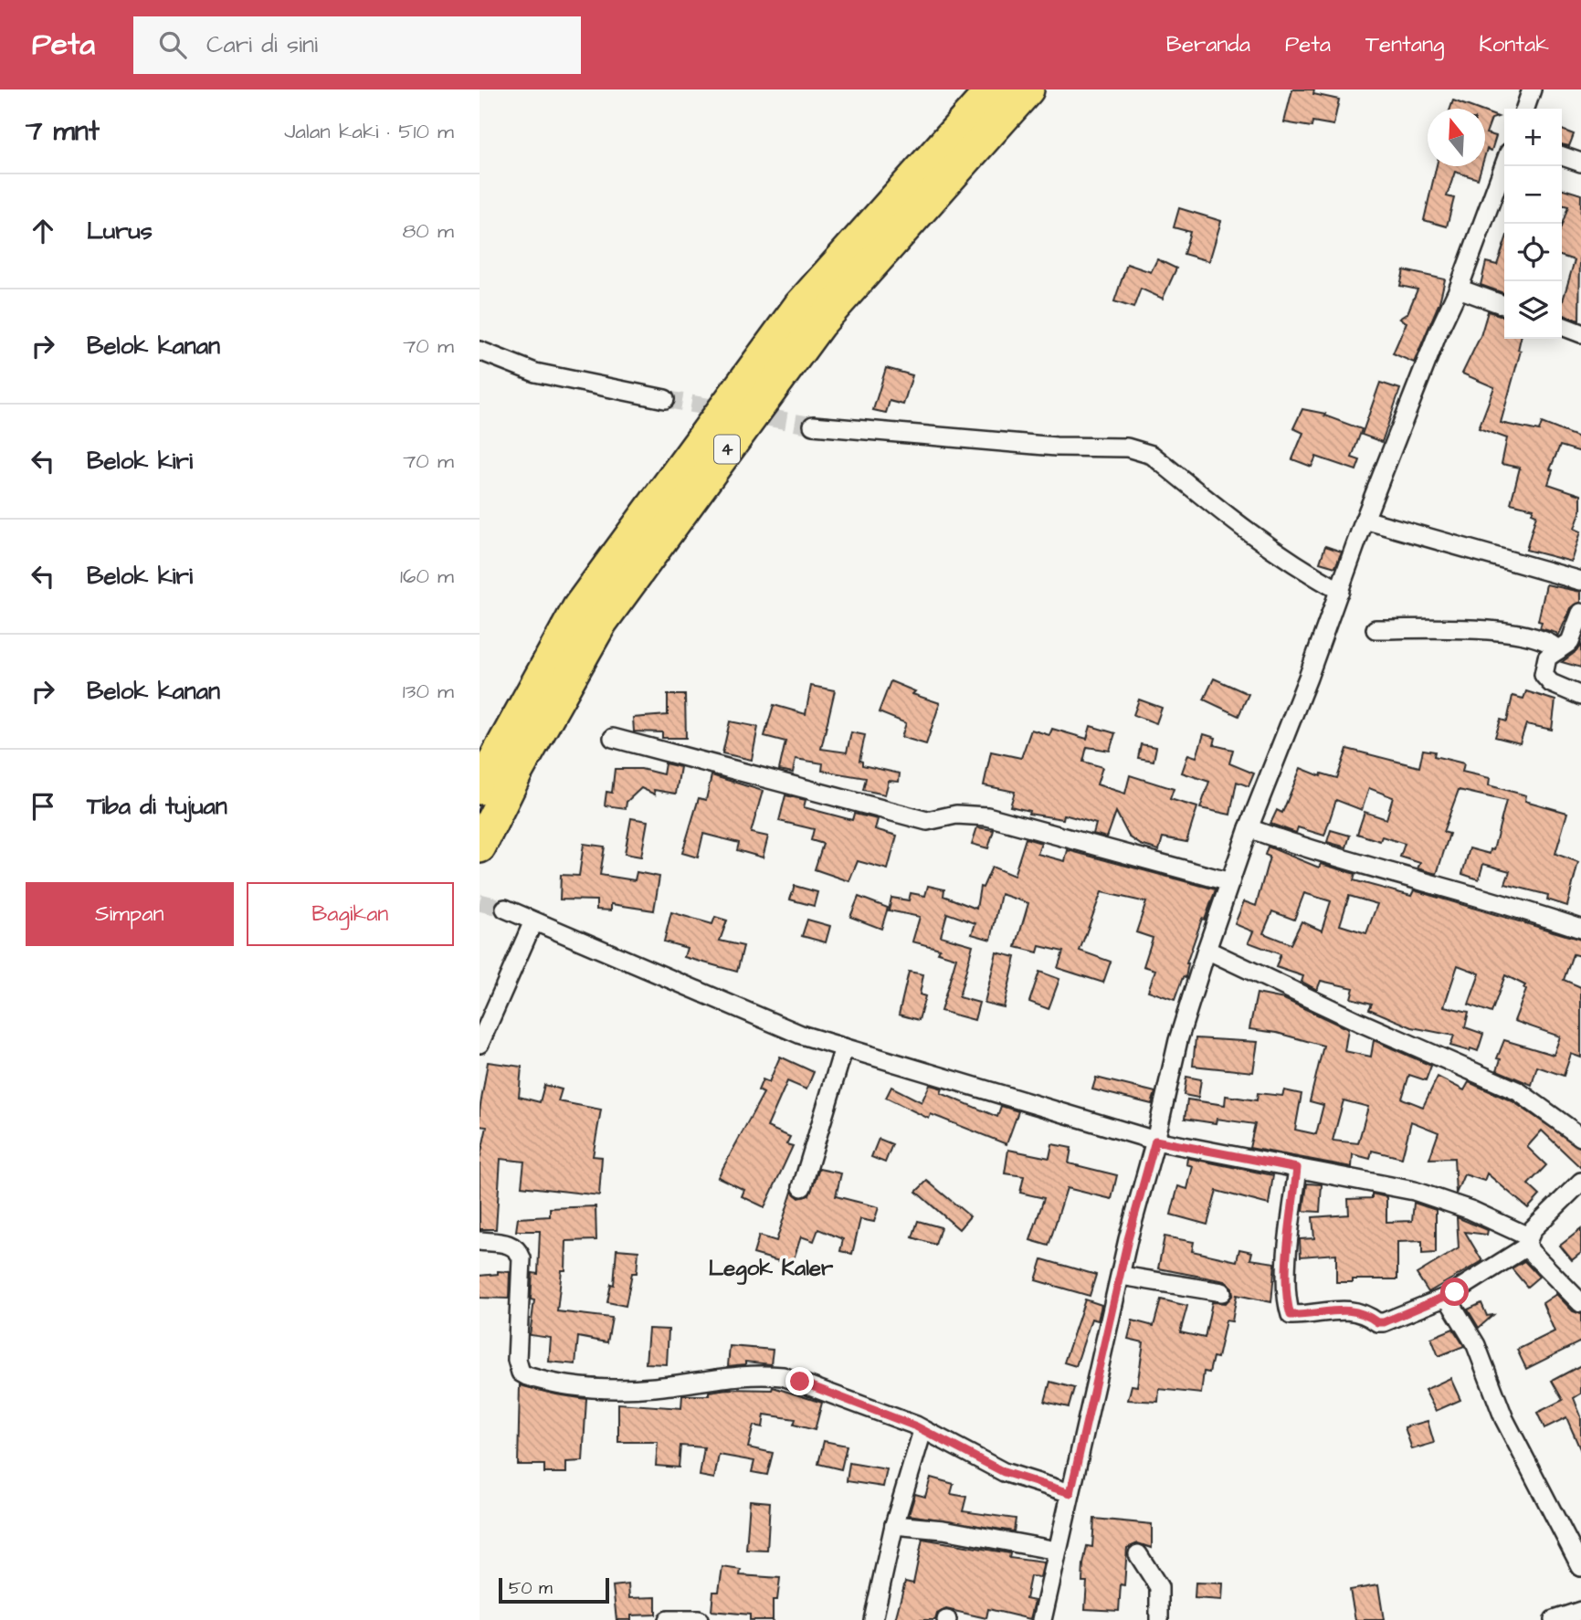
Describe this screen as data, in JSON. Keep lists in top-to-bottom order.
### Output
{
  "streets": {
    "highway": ["4"]
  },
  "districts": ["Legok Kaler"],
  "scale_bar": "50 m",
  "north": "top",
  "page": {
    "header": "Peta",
    "search": "Cari di sini",
    "nav": [
      "Beranda",
      "Peta",
      "Tentang",
      "Kontak"
    ],
    "heading": ["7 mnt", "Jalan kaki · 510 m"],
    "map_buttons": ["+", "−"],
    "list": [
      ["Lurus", "80 m"],
      ["Belok kanan", "70 m"],
      ["Belok kiri", "70 m"],
      ["Belok kiri", "160 m"],
      ["Belok kanan", "130 m"],
      "Tiba di tujuan"
    ],
    "buttons": ["Simpan", "Bagikan"],
    "scale": "50 m"
  }
}
